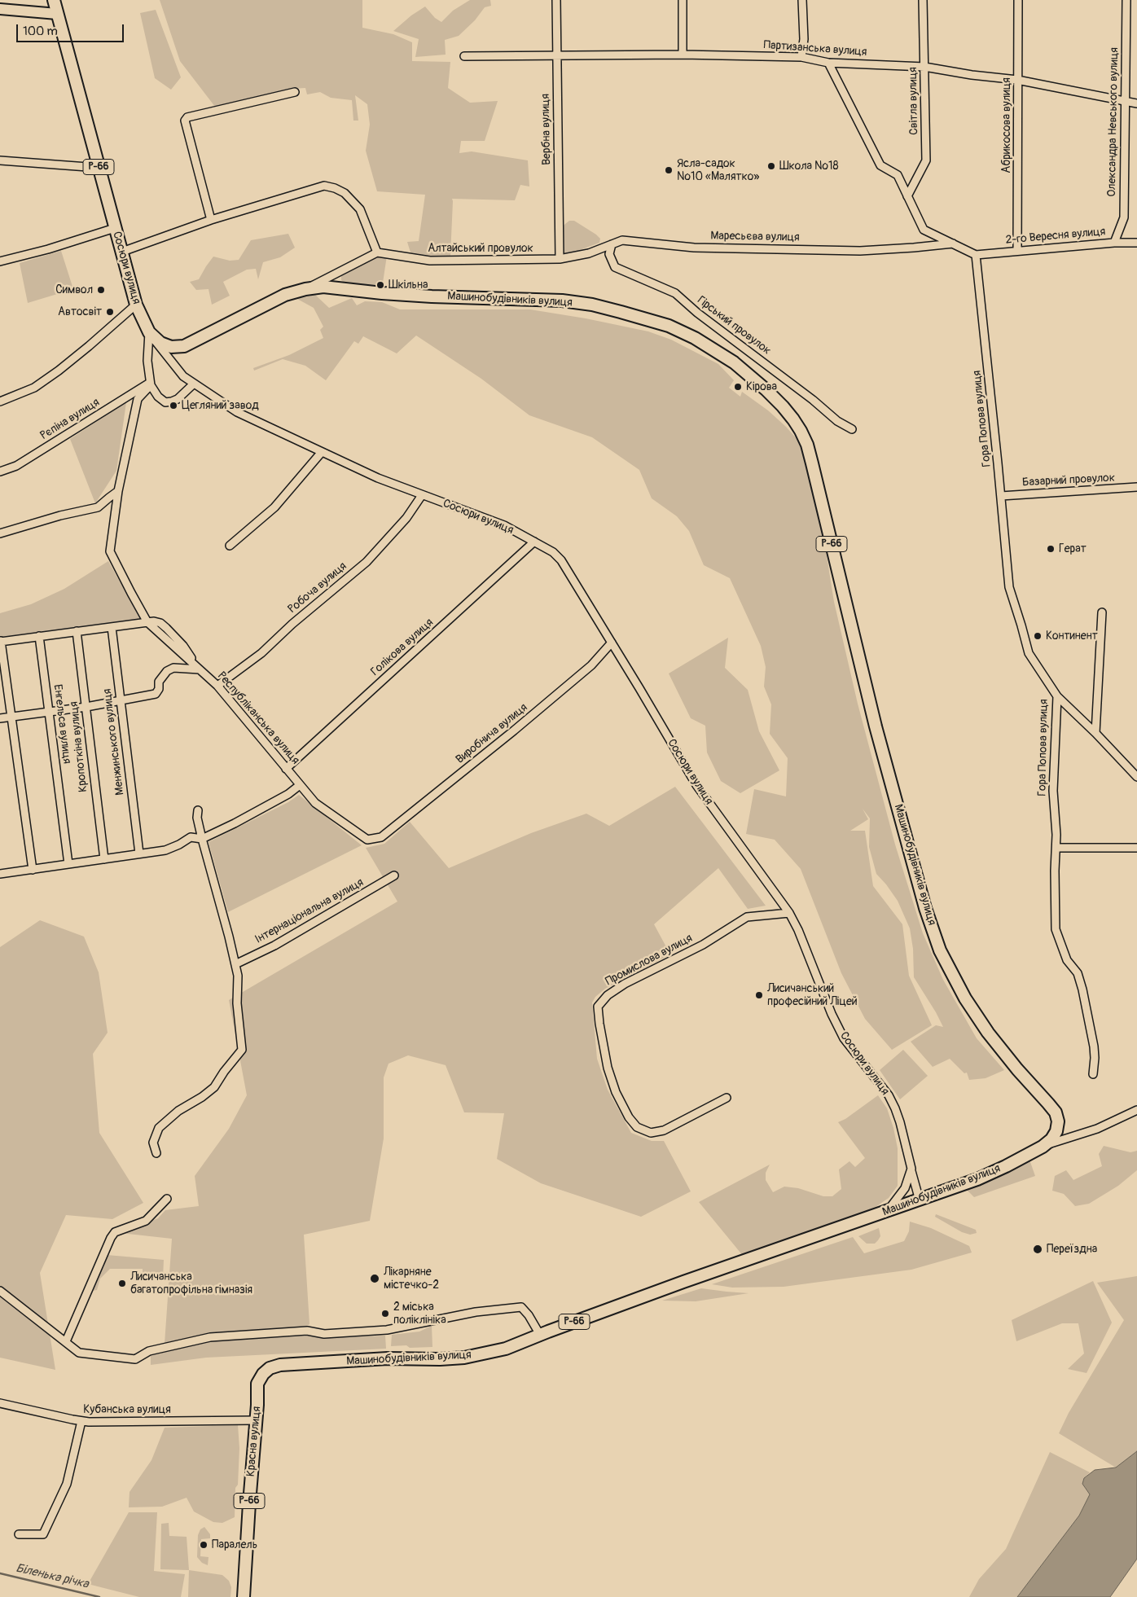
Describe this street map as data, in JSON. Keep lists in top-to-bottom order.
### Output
{
  "streets": {
    "main road": [
      "Р-66",
      "Сосюри вулиця",
      "Машинобудівників вулиця",
      "Красна вулиця"
    ],
    "street": [
      "Партизанська вулиця",
      "Світла вулиця",
      "Олександра Невського вулиця",
      "Абрикосова вулиця",
      "Вербна вулиця",
      "2-го Вересня вулиця",
      "Маресьєва вулиця",
      "Алтайський провулок",
      "Гірський провулок",
      "Гора Попова вулиця",
      "Рєпіна вулиця",
      "Базарний провулок",
      "Робоча вулиця",
      "Голікова вулиця",
      "Республіканська вулиця",
      "Енгельса вулиця",
      "Виробнича вулиця",
      "Менжинського вулиця",
      "Кропоткіна вулиця",
      "Інтернаціональна вулиця",
      "Промислова вулиця",
      "Кубанська вулиця"
    ]
  },
  "crossings": [
    ["Партизанська вулиця", "Світла вулиця"],
    ["Партизанська вулиця", "Олександра Невського вулиця"],
    ["Партизанська вулиця", "Абрикосова вулиця"],
    ["Партизанська вулиця", "Вербна вулиця"],
    ["Олександра Невського вулиця", "2-го Вересня вулиця"],
    ["Абрикосова вулиця", "2-го Вересня вулиця"],
    ["Вербна вулиця", "Маресьєва вулиця"],
    ["Вербна вулиця", "Алтайський провулок"],
    ["2-го Вересня вулиця", "Гора Попова вулиця"],
    ["Маресьєва вулиця", "Алтайський провулок"],
    ["Маресьєва вулиця", "Гірський провулок"],
    ["Сосюри вулиця", "Машинобудівників вулиця"],
    ["Сосюри вулиця", "Робоча вулиця"],
    ["Сосюри вулиця", "Голікова вулиця"],
    ["Сосюри вулиця", "Виробнича вулиця"],
    ["Сосюри вулиця", "Промислова вулиця"],
    ["Машинобудівників вулиця", "Красна вулиця"],
    ["Гора Попова вулиця", "Базарний провулок"],
    ["Рєпіна вулиця", "Республіканська вулиця"],
    ["Робоча вулиця", "Республіканська вулиця"],
    ["Голікова вулиця", "Республіканська вулиця"],
    ["Республіканська вулиця", "Виробнича вулиця"],
    ["Кубанська вулиця", "Красна вулиця"]
  ],
  "water": ["Біленька річка"],
  "places": [
    "Школа №18",
    "Ясла-садок №10 «Малятко»",
    "Шкільна",
    "Символ",
    "Автосвіт",
    "Кірова",
    "Цегляний завод",
    "Герат",
    "Континент",
    "Лисичанський професійний Ліцей",
    "Переїздна",
    "Лікарняне містечко-2",
    "Лисичанська багатопрофільна гімназія",
    "2 міська поліклініка",
    "Паралель"
  ],
  "scale_bar": "100 m"
}
